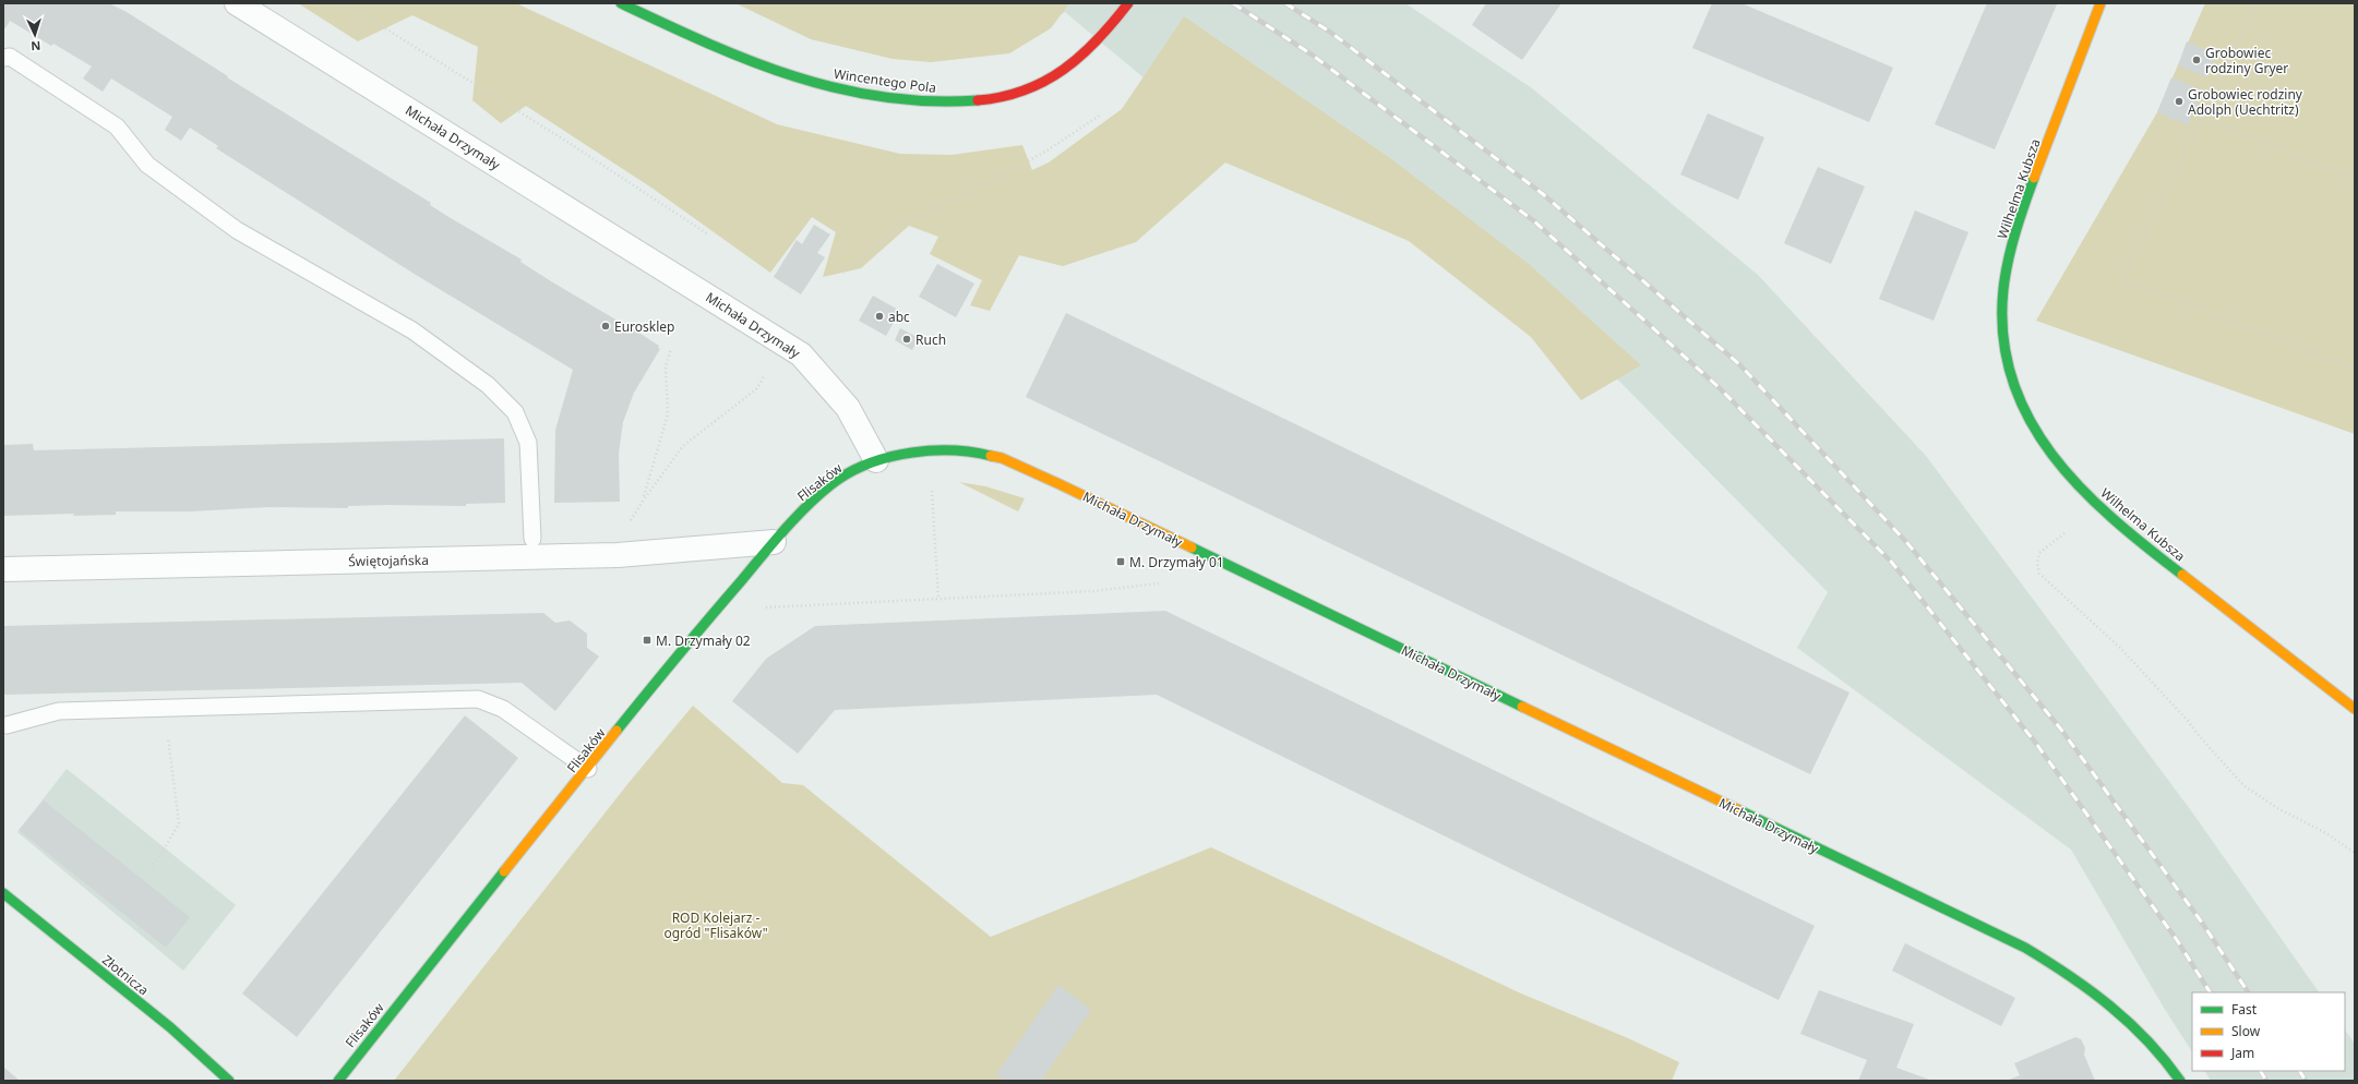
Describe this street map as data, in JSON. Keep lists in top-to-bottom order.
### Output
{
  "streets": {
    "street": [
      "Wincentego Pola",
      "Michała Drzymały",
      "Wilhelma Kubsza",
      "Flisaków",
      "Świętojańska",
      "Złotnicza"
    ]
  },
  "crossings": [
    ["Michała Drzymały", "Flisaków"],
    ["Flisaków", "Świętojańska"]
  ],
  "parks": ["ROD Kolejarz - ogród \"Flisaków\""],
  "places": {
    "other": [
      "Grobowiec rodziny Gryer",
      "Grobowiec rodziny Adolph (Uechtritz)",
      "abc",
      "Eurosklep",
      "Ruch"
    ],
    "transit": ["M. Drzymały 01", "M. Drzymały 02"]
  },
  "legend": ["Fast", "Slow", "Jam"],
  "north": "bottom"
}
